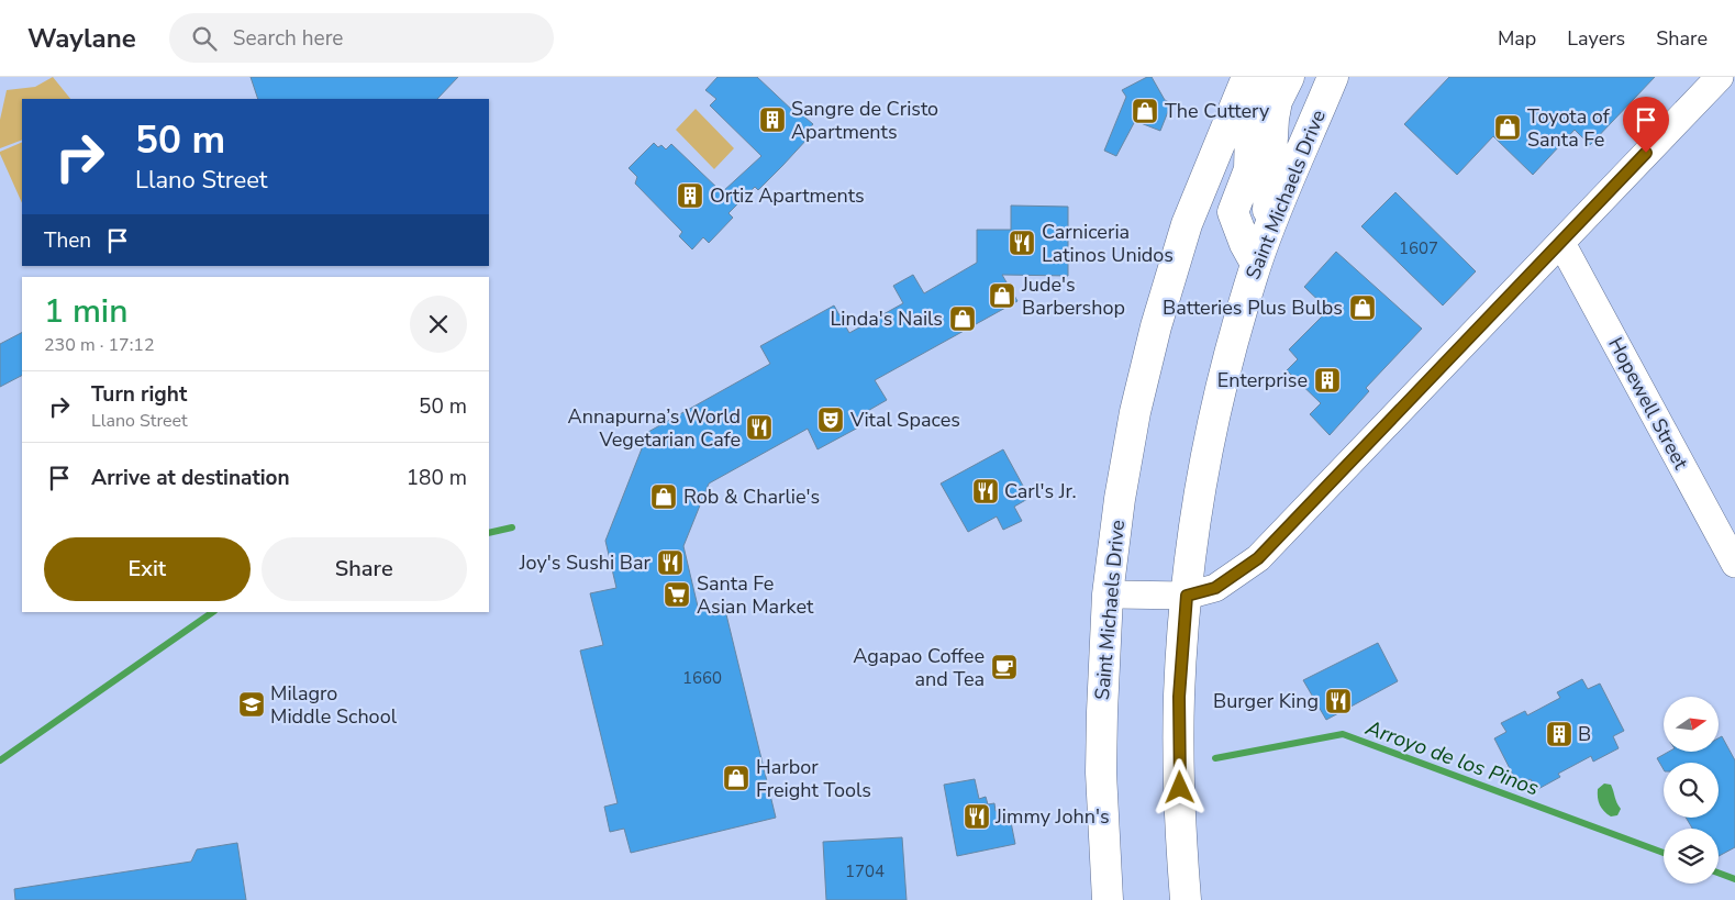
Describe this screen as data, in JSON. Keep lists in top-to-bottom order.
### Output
{
  "streets": {
    "main road": ["Saint Michaels Drive"],
    "street": ["Hopewell Street"]
  },
  "water": ["Arroyo de los Pinos"],
  "places": {
    "shop": [
      "The Cuttery",
      "Toyota of Santa Fe",
      "Jude's Barbershop",
      "Batteries Plus Bulbs",
      "Linda's Nails",
      "Rob & Charlie's",
      "Harbor Freight Tools"
    ],
    "building": [
      "Sangre de Cristo Apartments",
      "Ortiz Apartments",
      "Enterprise",
      "B"
    ],
    "restaurant": [
      "Carniceria Latinos Unidos",
      "Annapurna’s World Vegetarian Cafe",
      "Carl's Jr.",
      "Joy's Sushi Bar",
      "Burger King",
      "Jimmy John's"
    ],
    "theatre": ["Vital Spaces"],
    "supermarket": ["Santa Fe Asian Market"],
    "cafe": ["Agapao Coffee and Tea"],
    "school or university": ["Milagro Middle School"]
  },
  "house_numbers": ["1607", "1660", "1704"],
  "north": "right",
  "page": {
    "header": "Waylane",
    "search": "Search here",
    "nav": ["Map", "Layers", "Share"],
    "turn": ["50 m", "Llano Street"],
    "then": "Then",
    "heading": ["1 min", "230 m · 17:12"],
    "list": [
      {
        "name": "Turn right",
        "note": "Llano Street",
        "value": "50 m"
      },
      {
        "name": "Arrive at destination",
        "value": "180 m"
      }
    ],
    "buttons": ["Exit", "Share"]
  }
}
